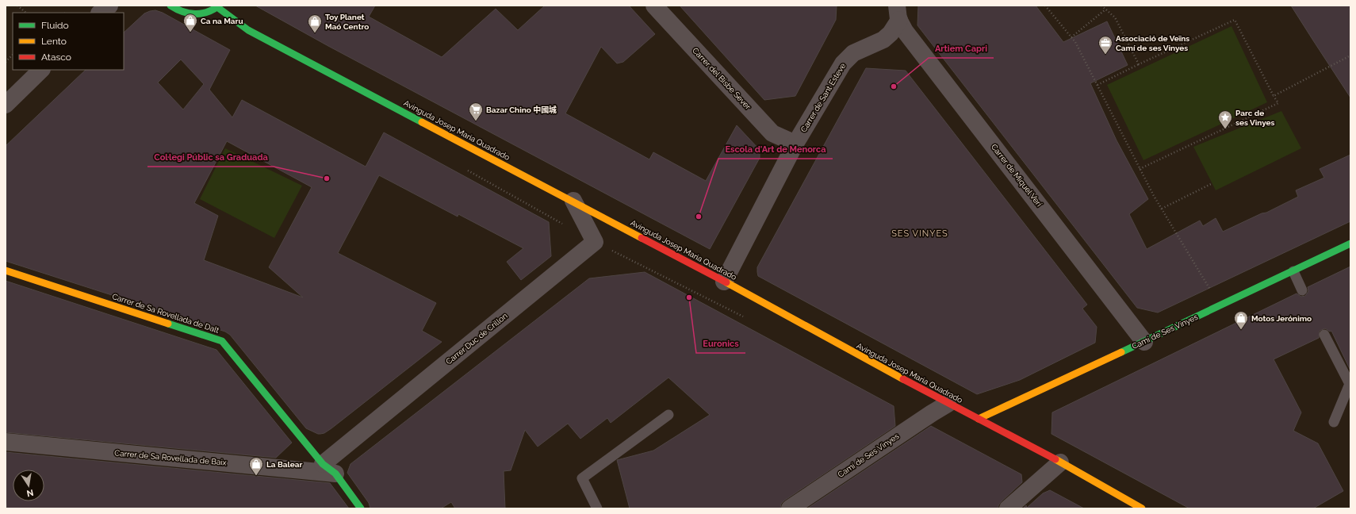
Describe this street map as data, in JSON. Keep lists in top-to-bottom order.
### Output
{
  "streets": {
    "street": [
      "Carrer del Bisbe Sever",
      "Carrer de Sant Esteve",
      "Avinguda Josep Maria Quadrado",
      "Carrer de Miquel Verí",
      "Carrer de Sa Rovellada de Dalt",
      "Camí de Ses Vinyes",
      "Carrer Duc de Crillon",
      "Carrer de Sa Rovellada de Baix"
    ]
  },
  "crossings": [
    ["Carrer del Bisbe Sever", "Carrer de Sant Esteve"],
    ["Carrer de Sant Esteve", "Avinguda Josep Maria Quadrado"],
    ["Carrer de Sant Esteve", "Carrer de Miquel Verí"],
    ["Avinguda Josep Maria Quadrado", "Camí de Ses Vinyes"],
    ["Avinguda Josep Maria Quadrado", "Carrer Duc de Crillon"],
    ["Carrer de Miquel Verí", "Camí de Ses Vinyes"],
    ["Carrer de Sa Rovellada de Dalt", "Carrer Duc de Crillon"],
    ["Carrer de Sa Rovellada de Dalt", "Carrer de Sa Rovellada de Baix"],
    ["Carrer Duc de Crillon", "Carrer de Sa Rovellada de Baix"]
  ],
  "districts": ["SES VINYES"],
  "places": {
    "shop": [
      "Ca na Maru",
      "Toy Planet Maó Centro",
      "Motos Jerónimo",
      "La Balear"
    ],
    "office": ["Associació de Veïns Camí de ses Vinyes"],
    "other": [
      "Artiem Capri",
      "Col·legi Públic sa Graduada",
      "Escola d'Art de Menorca",
      "Euronics"
    ],
    "supermarket": ["Bazar Chino 中國城"],
    "place": ["Parc de ses Vinyes"]
  },
  "legend": ["Fluido", "Lento", "Atasco"],
  "north": "bottom"
}
